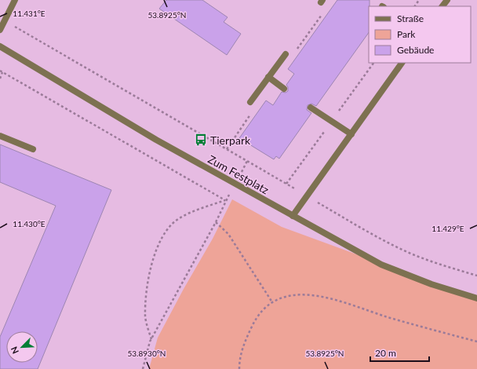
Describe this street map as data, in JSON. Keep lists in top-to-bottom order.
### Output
{
  "streets": {
    "street": ["Zum Festplatz"]
  },
  "places": {
    "bus stop": ["Tierpark"]
  },
  "legend": ["Straße", "Park", "Gebäude"],
  "scale_bar": "20 m",
  "north": "bottom left",
  "coordinates": [
    "11.431°E",
    "53.8925°N",
    "11.430°E",
    "11.429°E",
    "53.8930°N"
  ]
}
